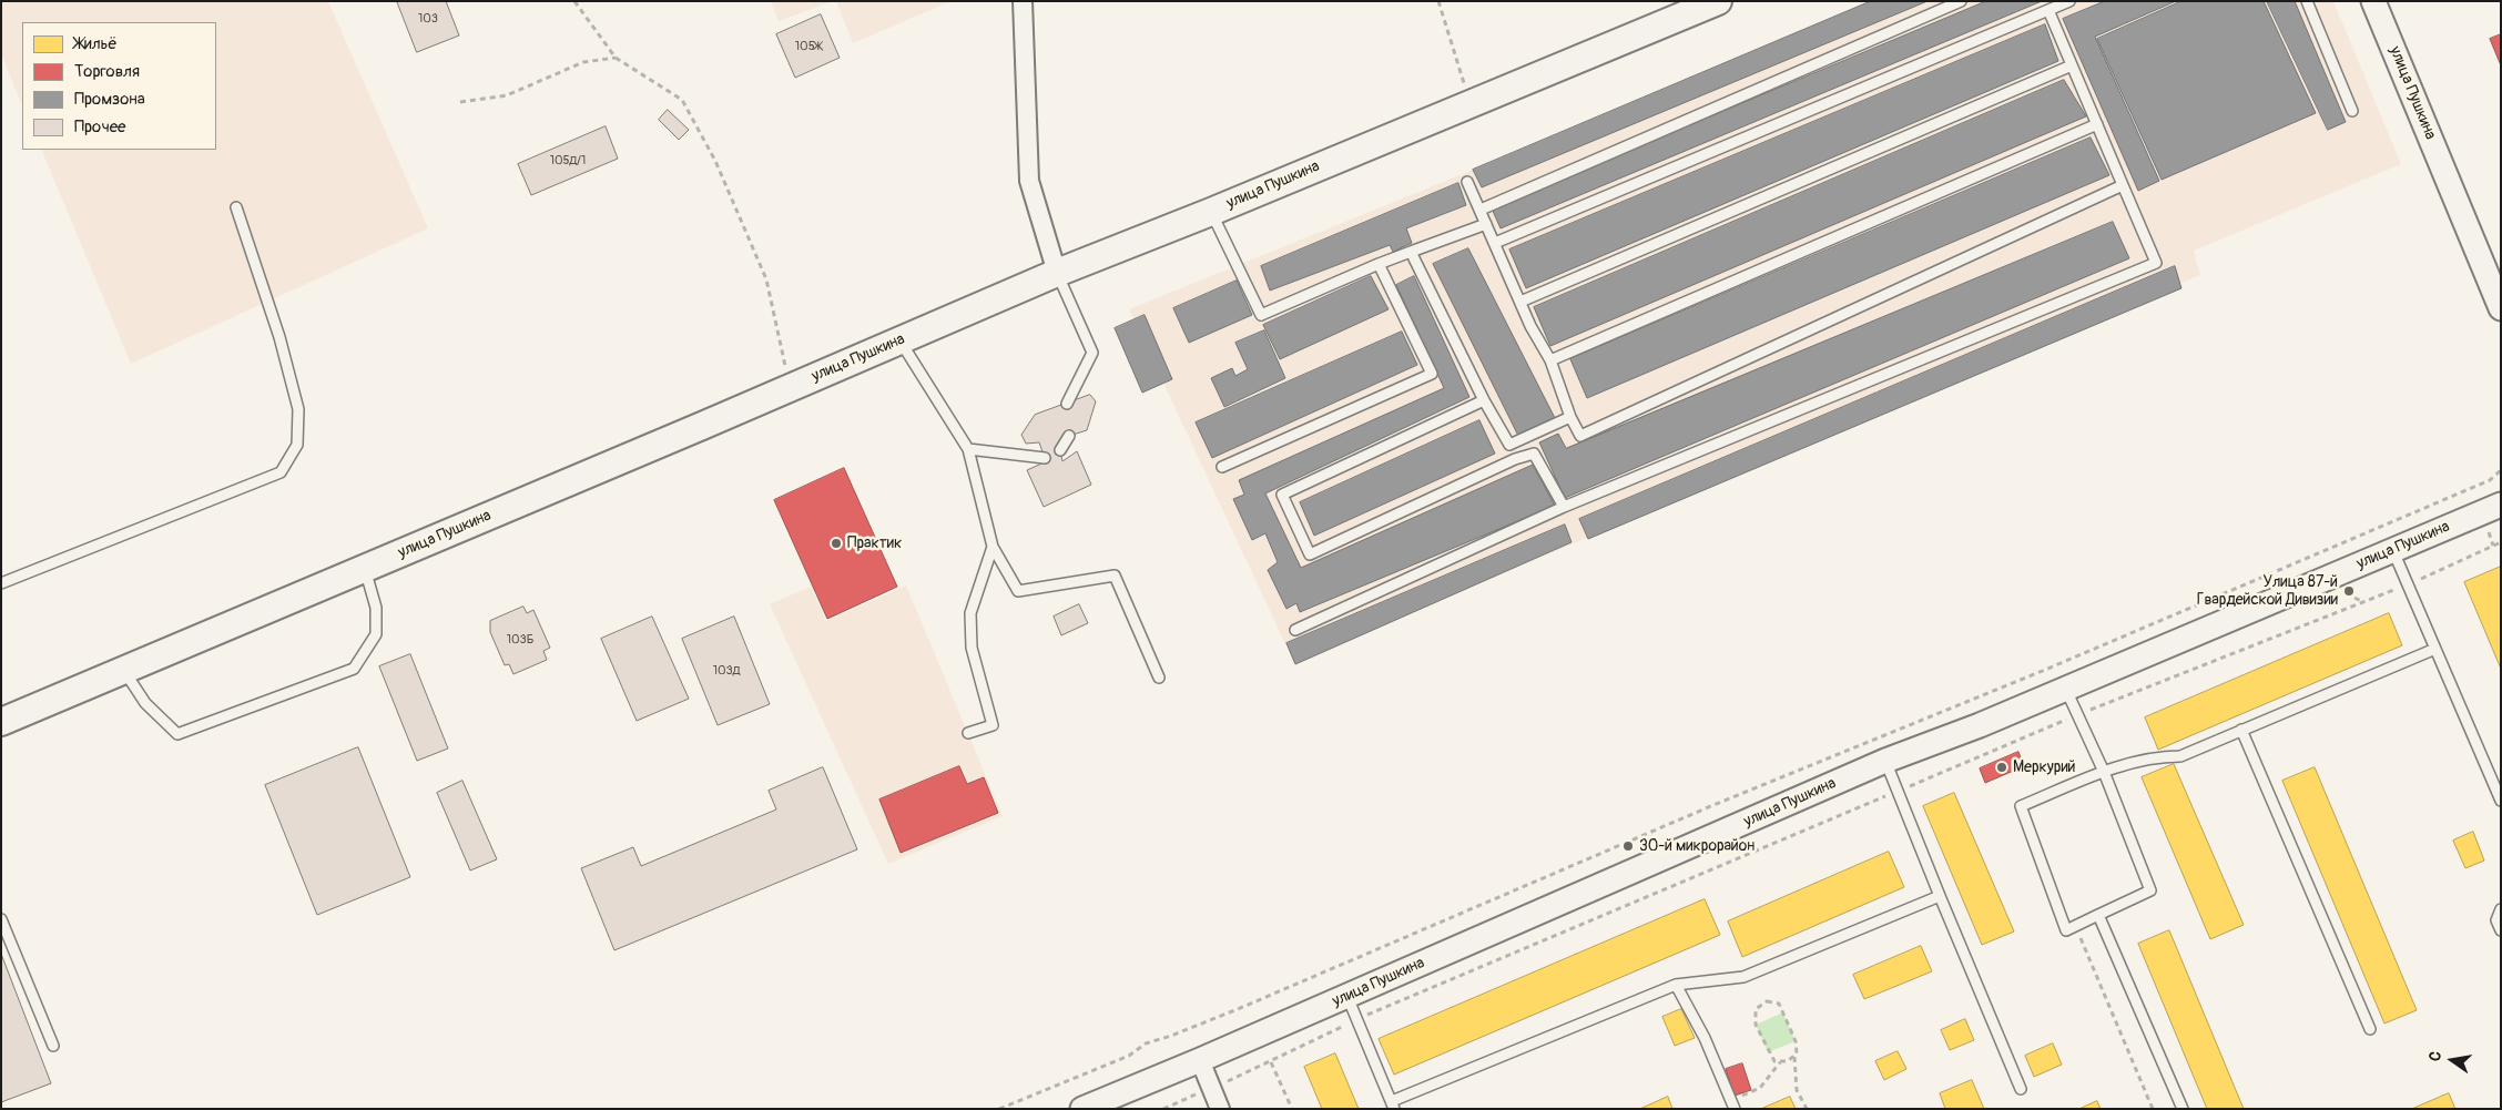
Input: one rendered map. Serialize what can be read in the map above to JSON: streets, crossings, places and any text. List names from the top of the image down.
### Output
{
  "streets": {
    "main road": ["улица Пушкина"]
  },
  "places": [
    "Практик",
    "Улица 87-й Гвардейской Дивизии",
    "Меркурий",
    "30-й микрорайон"
  ],
  "house_numbers": [
    "103",
    "105Ж",
    "105Д/1",
    "103Б",
    "103Д"
  ],
  "legend": [
    "Жильё",
    "Торговля",
    "Промзона",
    "Прочее"
  ],
  "north": "left"
}
